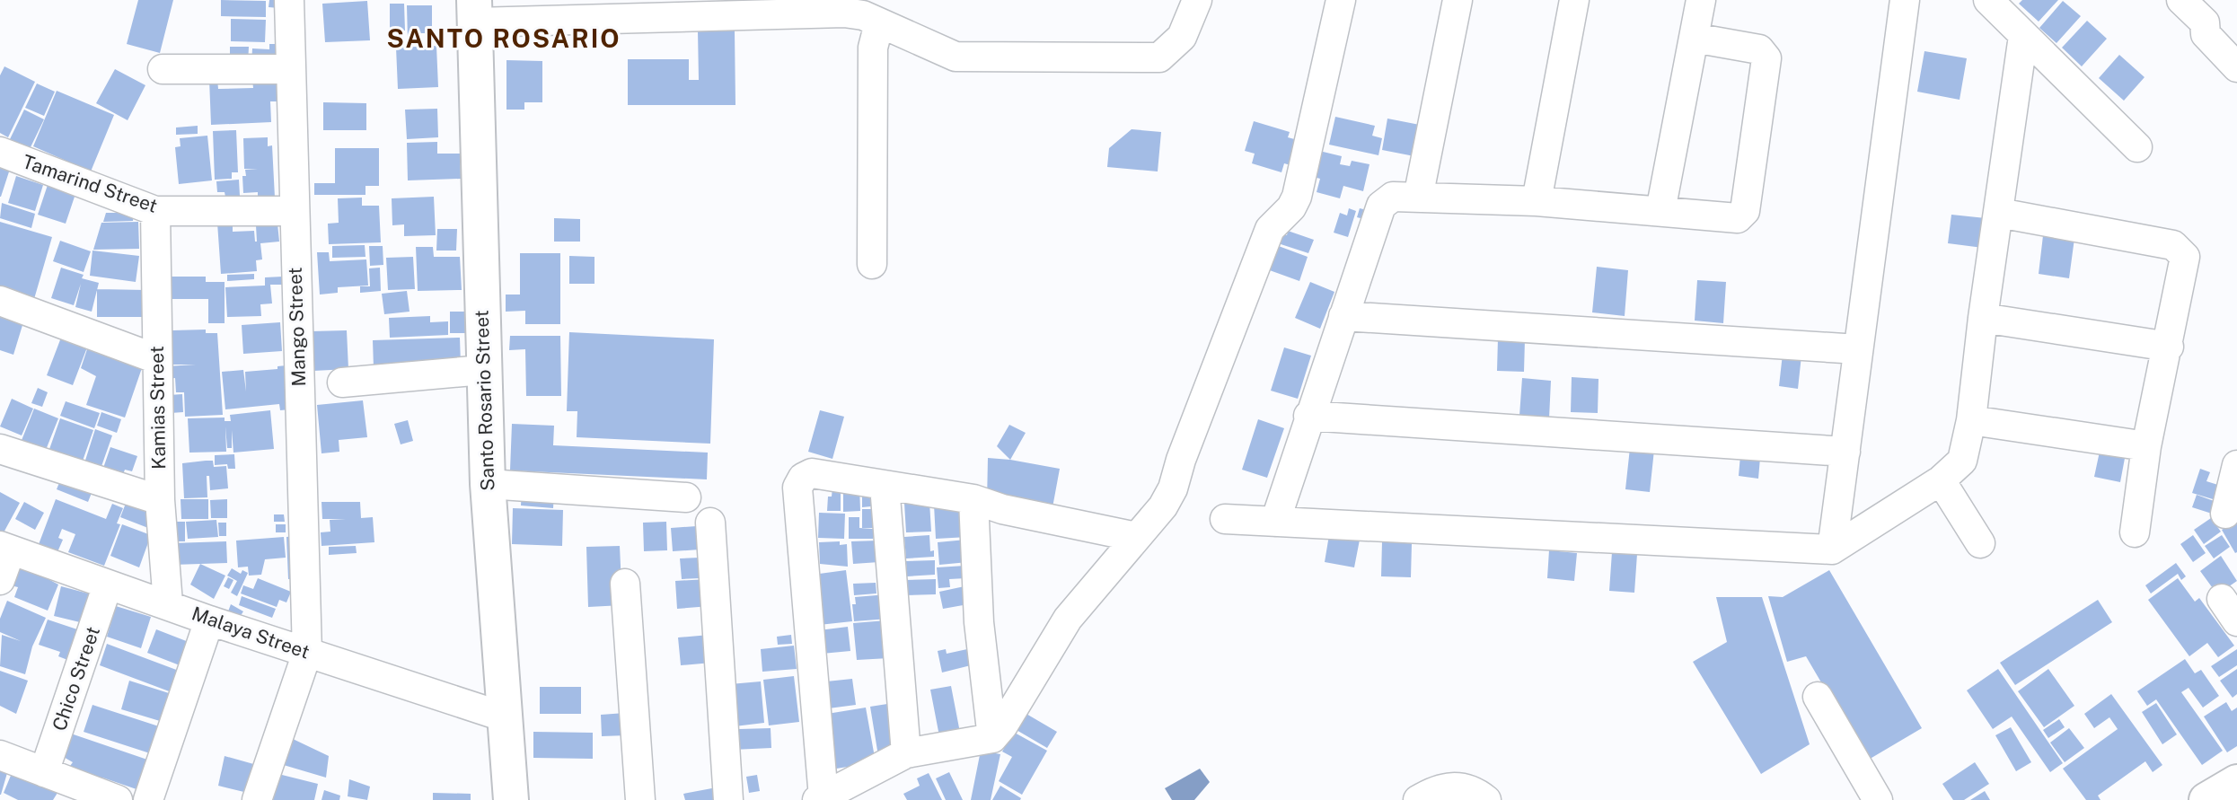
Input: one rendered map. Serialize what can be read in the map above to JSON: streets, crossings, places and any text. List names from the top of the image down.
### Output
{
  "streets": {
    "main road": ["Santo Rosario Street"],
    "street": [
      "Tamarind Street",
      "Mango Street",
      "Kamias Street",
      "Malaya Street",
      "Chico Street"
    ]
  },
  "crossings": [
    ["Tamarind Street", "Mango Street"],
    ["Tamarind Street", "Kamias Street"],
    ["Mango Street", "Malaya Street"],
    ["Santo Rosario Street", "Malaya Street"],
    ["Kamias Street", "Malaya Street"],
    ["Malaya Street", "Chico Street"]
  ],
  "districts": ["SANTO ROSARIO"]
}
